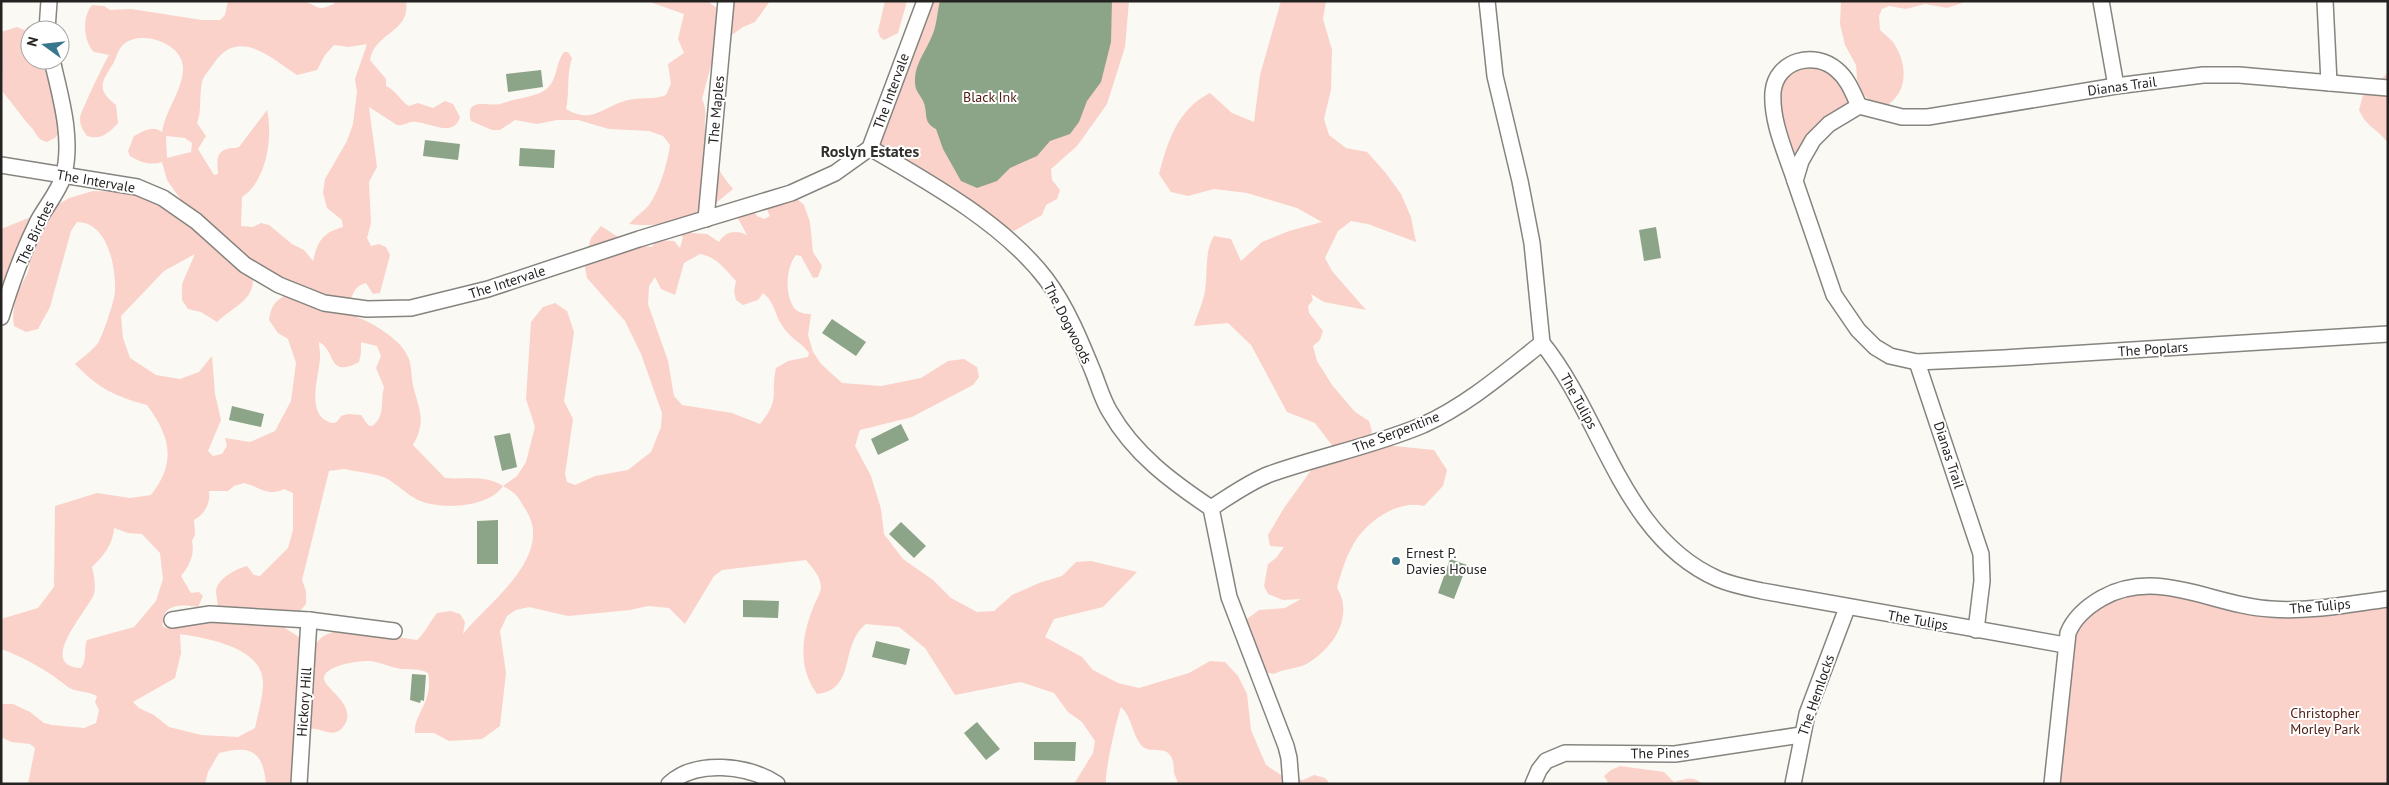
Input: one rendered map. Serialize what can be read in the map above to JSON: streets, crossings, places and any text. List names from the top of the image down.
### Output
{
  "streets": {
    "street": [
      "Dianas Trail",
      "The Intervale",
      "The Maples",
      "The Birches",
      "The Dogwoods",
      "The Poplars",
      "The Tulips",
      "The Serpentine",
      "The Hemlocks",
      "Hickory Hill",
      "The Pines"
    ]
  },
  "crossings": [
    ["Dianas Trail", "The Poplars"],
    ["Dianas Trail", "The Tulips"],
    ["The Intervale", "The Maples"],
    ["The Intervale", "The Birches"],
    ["The Intervale", "The Dogwoods"],
    ["The Dogwoods", "The Serpentine"],
    ["The Tulips", "The Serpentine"],
    ["The Tulips", "The Hemlocks"],
    ["The Hemlocks", "The Pines"]
  ],
  "districts": ["Roslyn Estates"],
  "parks": ["Black Ink", "Christopher Morley Park"],
  "places": ["Ernest P. Davies House"],
  "north": "left"
}
